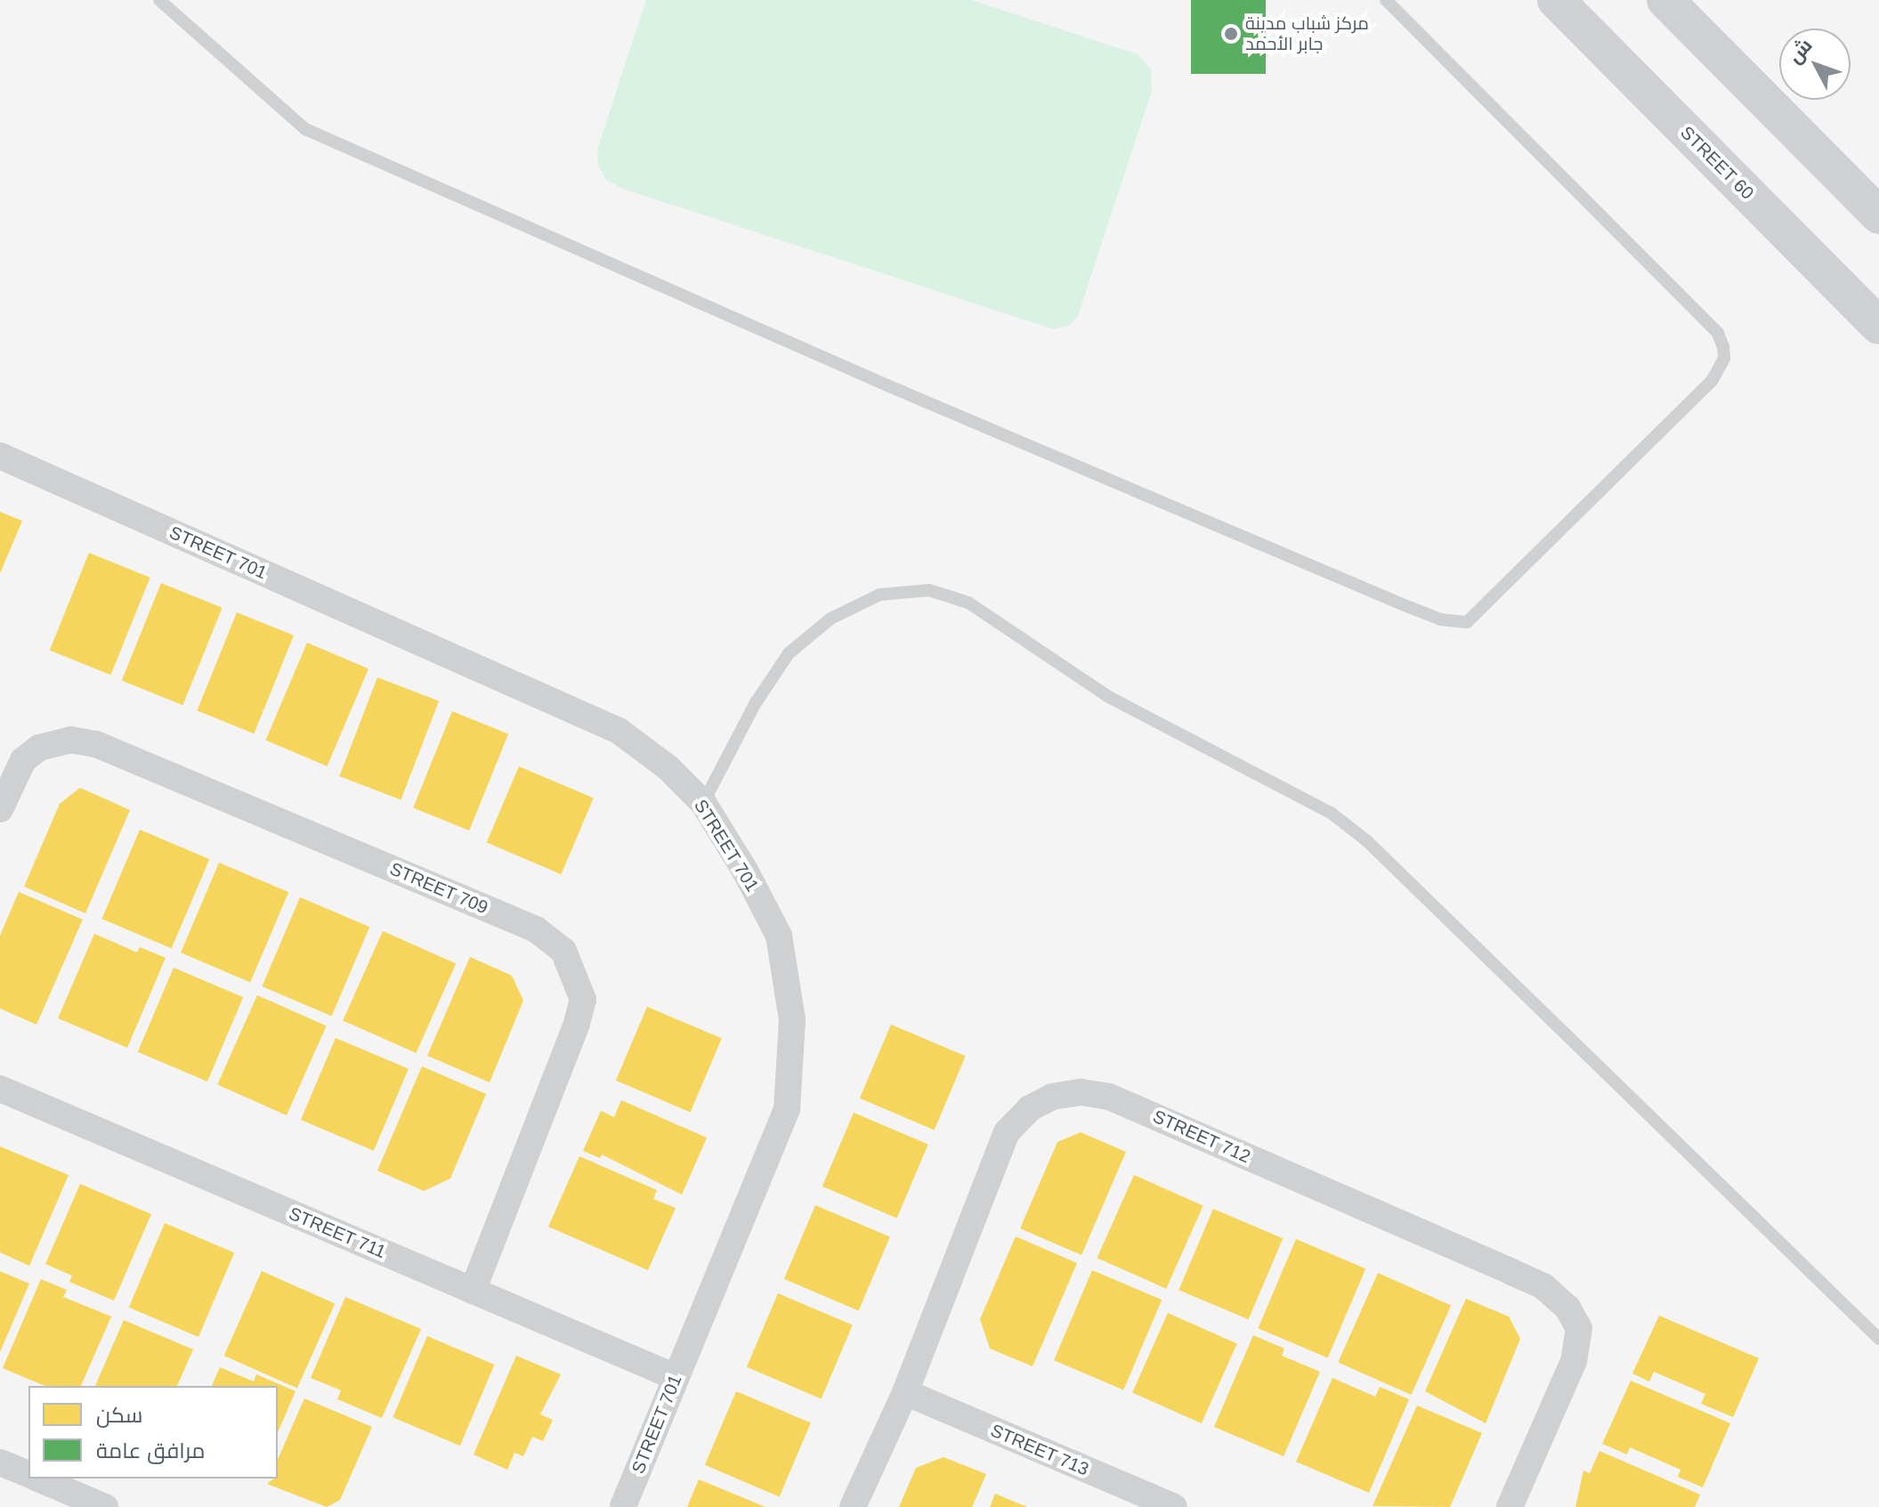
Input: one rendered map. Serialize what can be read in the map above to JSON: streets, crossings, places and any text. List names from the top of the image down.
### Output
{
  "streets": {
    "main road": ["STREET 60"],
    "street": [
      "STREET 701",
      "STREET 709",
      "STREET 712",
      "STREET 711",
      "STREET 713"
    ]
  },
  "crossings": [
    ["STREET 701", "STREET 711"],
    ["STREET 709", "STREET 711"],
    ["STREET 712", "STREET 713"]
  ],
  "places": ["مركز شباب مدينة جابر الأحمد"],
  "legend": ["سكن", "مرافق عامة"],
  "north": "top left"
}
